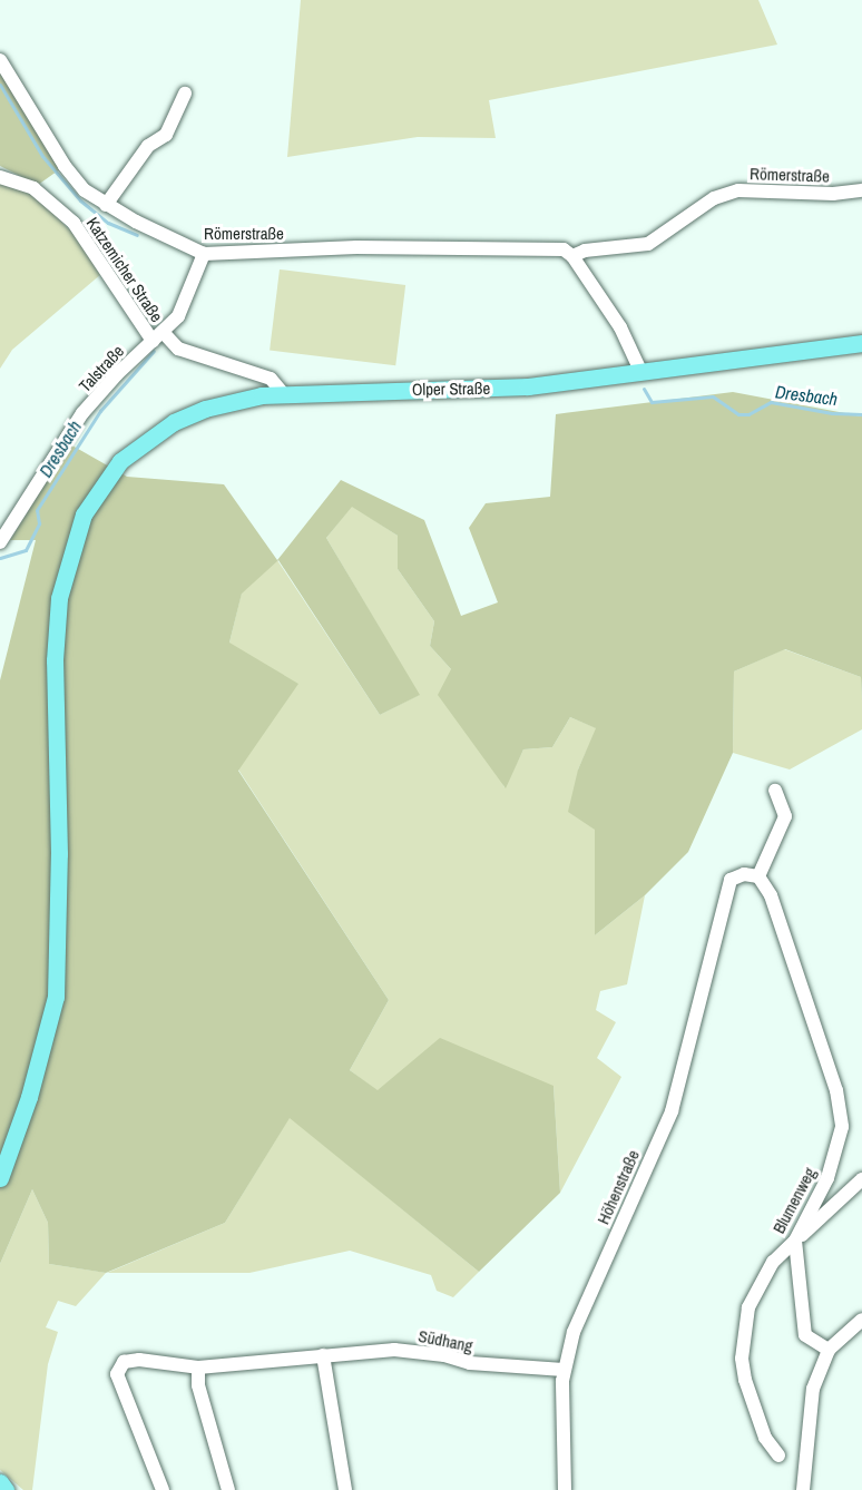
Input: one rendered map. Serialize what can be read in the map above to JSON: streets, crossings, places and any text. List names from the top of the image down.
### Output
{
  "streets": {
    "main road": ["Olper Straße"],
    "street": [
      "Römerstraße",
      "Katzemicher Straße",
      "Talstraße",
      "Höhenstraße",
      "Blumenweg",
      "Südhang"
    ]
  },
  "crossings": [
    ["Römerstraße", "Talstraße"],
    ["Katzemicher Straße", "Talstraße"],
    ["Katzemicher Straße", "Olper Straße"],
    ["Höhenstraße", "Blumenweg"],
    ["Höhenstraße", "Südhang"]
  ],
  "water": ["Dresbach"]
}
